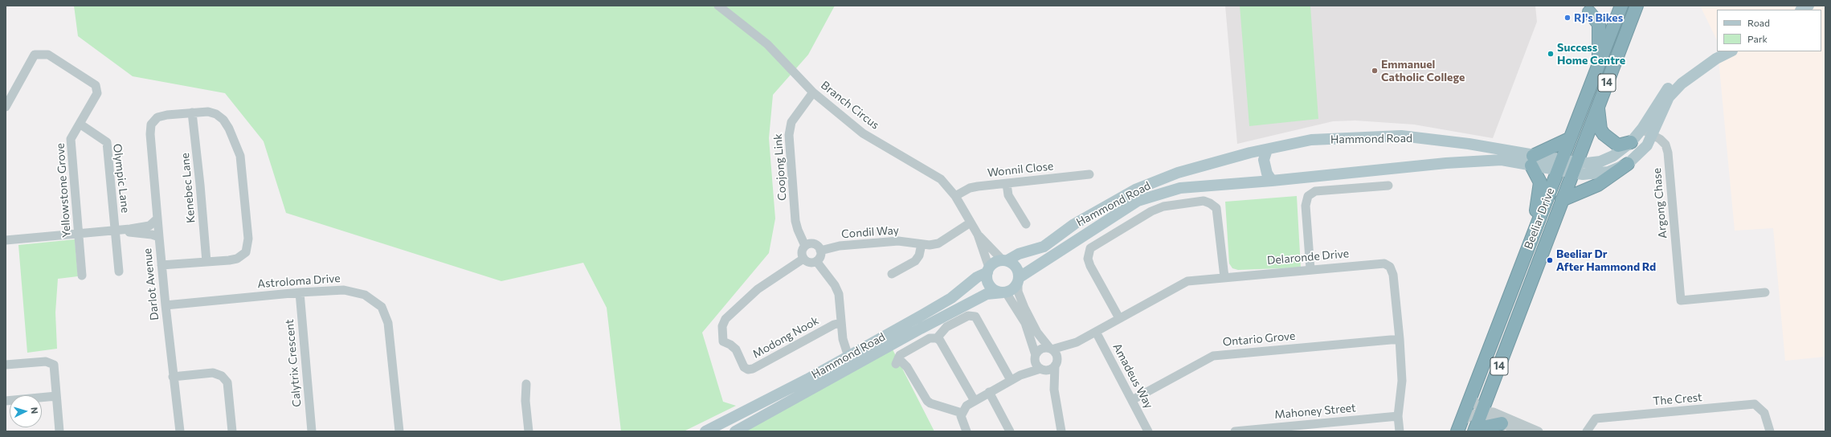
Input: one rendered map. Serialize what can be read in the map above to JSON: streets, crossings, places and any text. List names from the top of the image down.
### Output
{
  "streets": {
    "highway": ["14", "Beeliar Drive"],
    "main road": ["Hammond Road"],
    "street": [
      "Branch Circus",
      "Coojong Link",
      "Wonnil Close",
      "Olympic Lane",
      "Kenebec Lane",
      "Yellowstone Grove",
      "Argong Chase",
      "Condil Way",
      "Delaronde Drive",
      "Astroloma Drive",
      "Darlot Avenue",
      "Modong Nook",
      "Ontario Grove",
      "Calytrix Crescent",
      "Amadeus Way",
      "The Crest",
      "Mahoney Street"
    ]
  },
  "crossings": [
    ["Branch Circus", "Hammond Road"],
    ["Branch Circus", "Coojong Link"],
    ["Branch Circus", "Wonnil Close"],
    ["Branch Circus", "Condil Way"],
    ["Hammond Road", "Argong Chase"],
    ["Hammond Road", "Beeliar Drive"],
    ["Coojong Link", "Condil Way"],
    ["Coojong Link", "Modong Nook"],
    ["Olympic Lane", "Yellowstone Grove"],
    ["Kenebec Lane", "Darlot Avenue"],
    ["Condil Way", "Modong Nook"],
    ["Delaronde Drive", "Ontario Grove"],
    ["Delaronde Drive", "Amadeus Way"],
    ["Delaronde Drive", "Mahoney Street"],
    ["Astroloma Drive", "Darlot Avenue"],
    ["Astroloma Drive", "Calytrix Crescent"],
    ["Ontario Grove", "Amadeus Way"]
  ],
  "places": [
    "RJ's Bikes",
    "Success Home Centre",
    "Emmanuel Catholic College",
    "Beeliar Dr After Hammond Rd"
  ],
  "legend": ["Road", "Park"],
  "north": "right"
}
